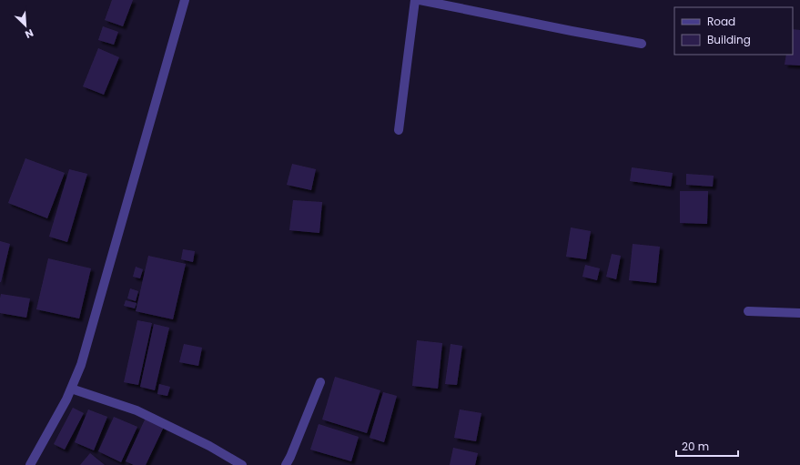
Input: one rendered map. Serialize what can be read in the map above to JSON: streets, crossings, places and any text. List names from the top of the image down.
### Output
{
  "legend": ["Road", "Building"],
  "scale_bar": "20 m",
  "north": "bottom right"
}
